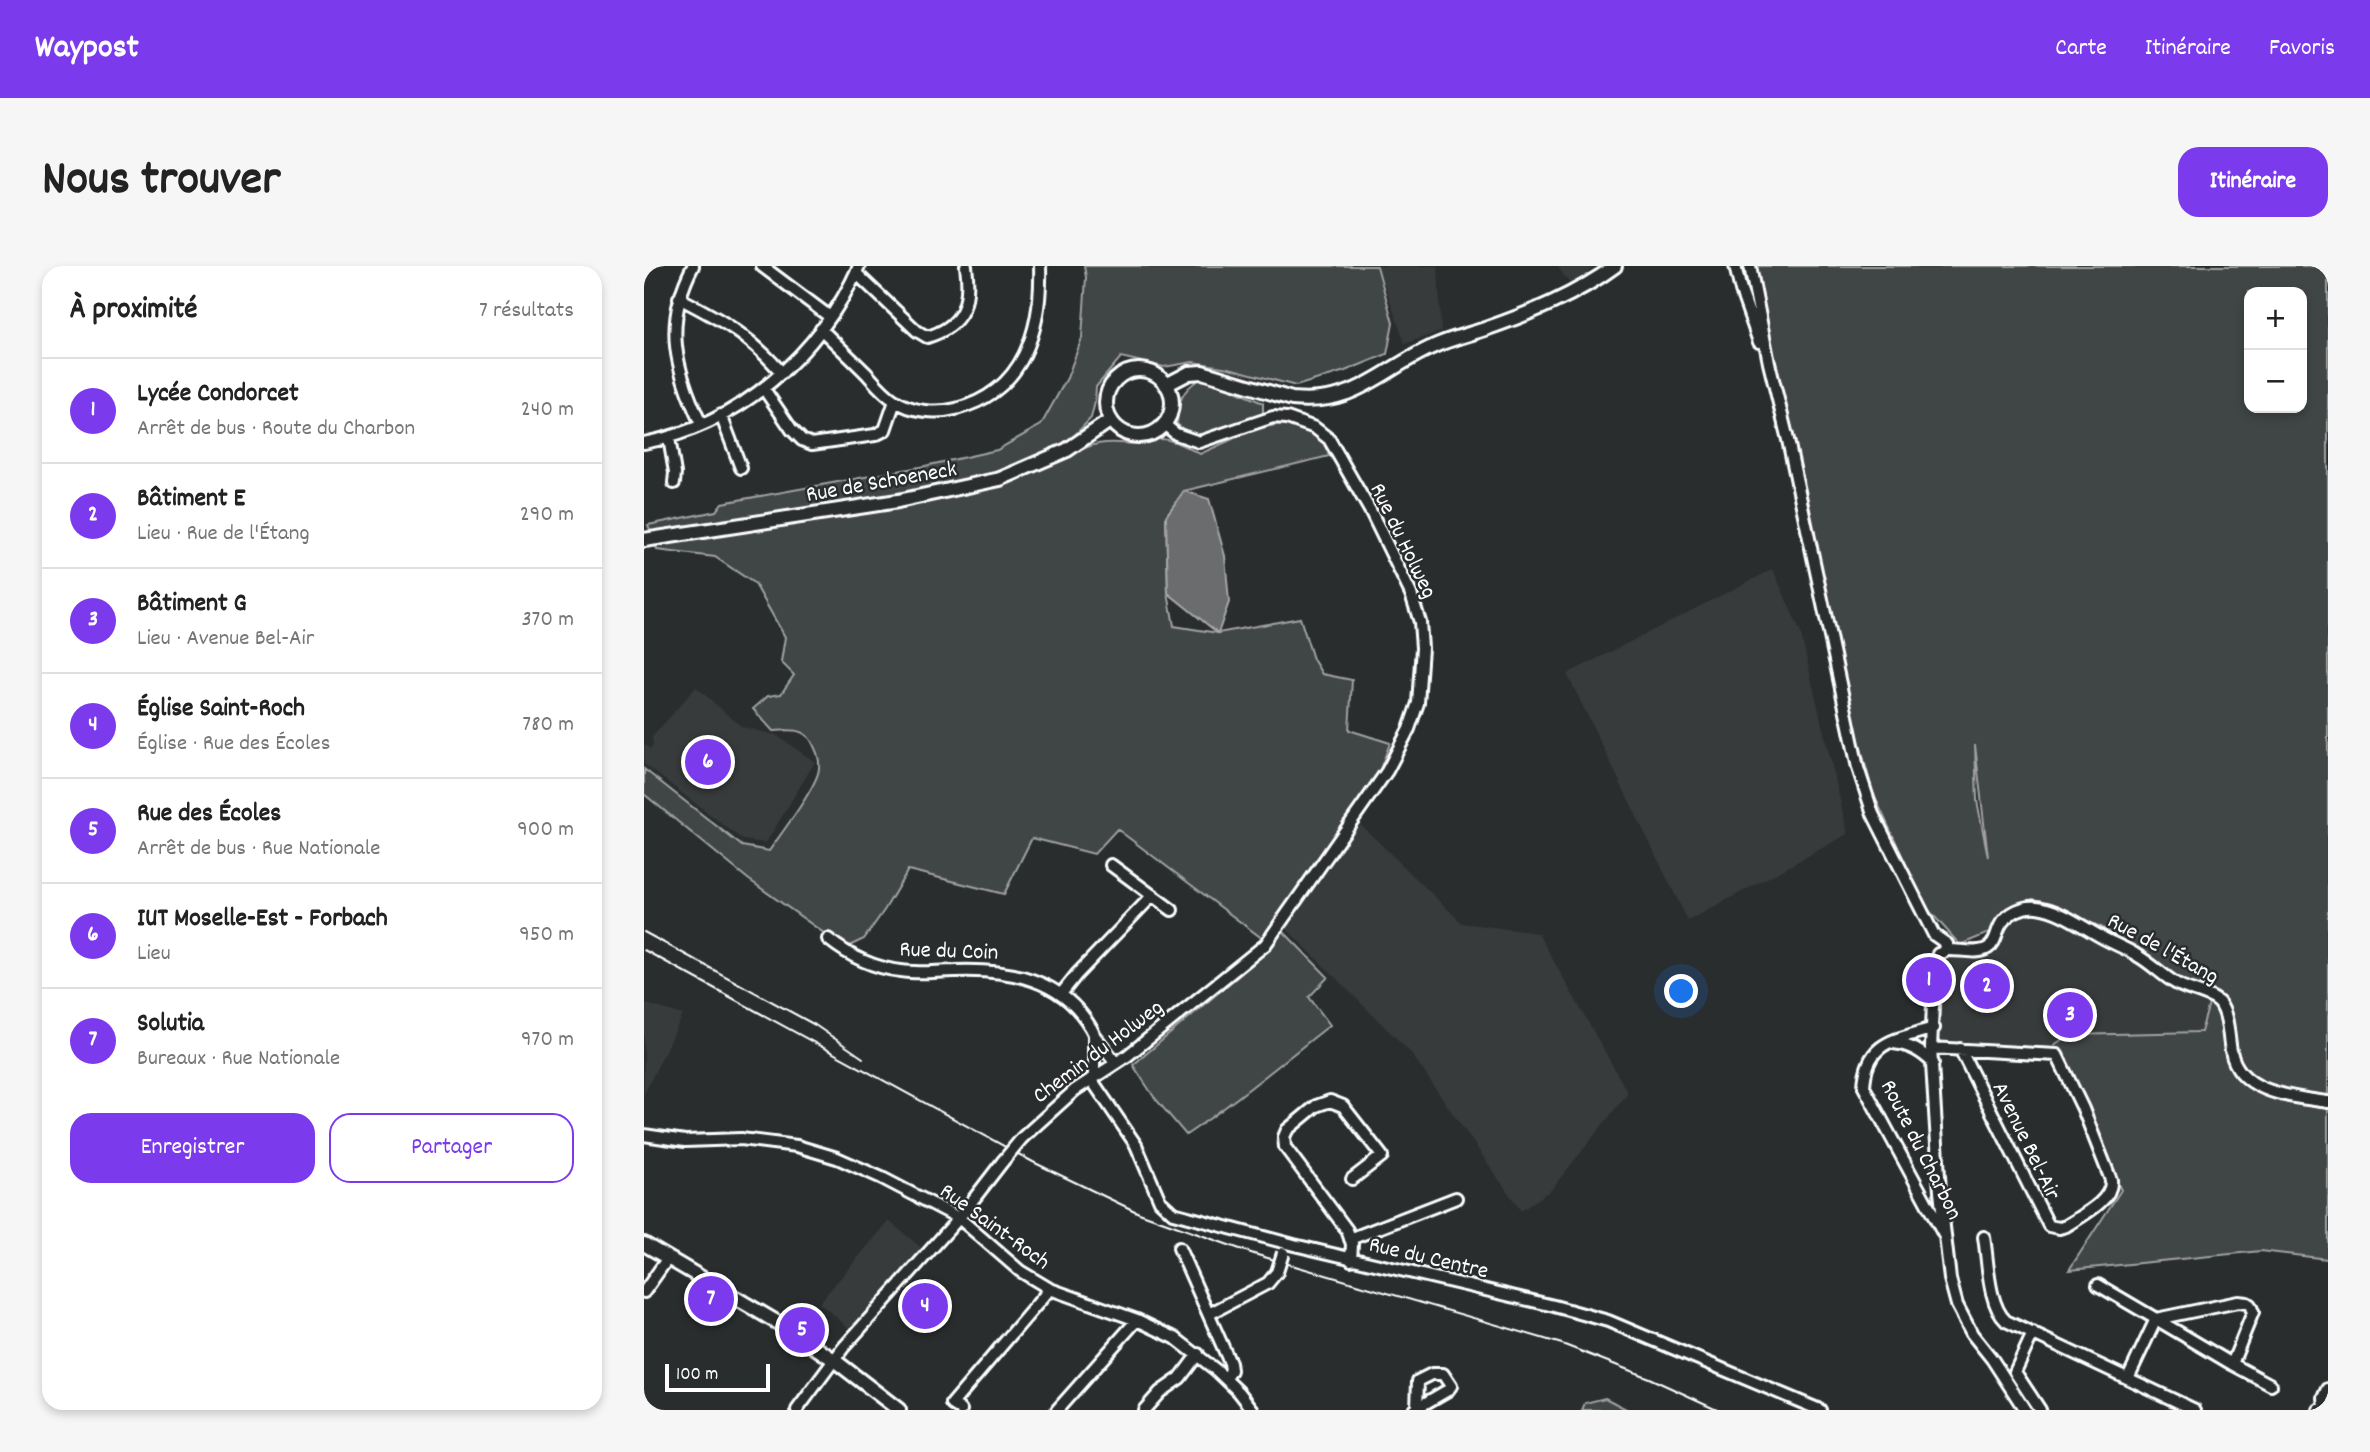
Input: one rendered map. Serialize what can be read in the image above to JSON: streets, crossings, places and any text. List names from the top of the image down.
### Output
{
  "streets": {
    "main road": ["Rue de Schoeneck"],
    "street": [
      "Rue du Holweg",
      "Rue de l'Étang",
      "Rue du Coin",
      "Chemin du Holweg",
      "Avenue Bel-Air",
      "Route du Charbon",
      "Rue Saint-Roch",
      "Rue du Centre"
    ]
  },
  "crossings": [
    ["Rue de Schoeneck", "Rue du Holweg"],
    ["Rue du Holweg", "Chemin du Holweg"],
    ["Rue de l'Étang", "Route du Charbon"],
    ["Rue du Coin", "Chemin du Holweg"],
    ["Chemin du Holweg", "Rue Saint-Roch"],
    ["Chemin du Holweg", "Rue du Centre"],
    ["Avenue Bel-Air", "Route du Charbon"]
  ],
  "scale_bar": "100 m",
  "page": {
    "header": "Waypost",
    "nav": ["Carte", "Itinéraire", "Favoris"],
    "title": "Nous trouver",
    "buttons": [
      "Itinéraire",
      ["Enregistrer", "Partager"]
    ],
    "heading": ["À proximité", "7 résultats"],
    "map_buttons": ["+", "−"],
    "list": [
      {
        "mark": "1",
        "name": "Lycée Condorcet",
        "note": "Arrêt de bus · Route du Charbon",
        "value": "240 m"
      },
      {
        "mark": "2",
        "name": "Bâtiment E",
        "note": "Lieu · Rue de l'Étang",
        "value": "290 m"
      },
      {
        "mark": "3",
        "name": "Bâtiment G",
        "note": "Lieu · Avenue Bel-Air",
        "value": "370 m"
      },
      {
        "mark": "4",
        "name": "Église Saint-Roch",
        "note": "Église · Rue des Écoles",
        "value": "780 m"
      },
      {
        "mark": "5",
        "name": "Rue des Écoles",
        "note": "Arrêt de bus · Rue Nationale",
        "value": "900 m"
      },
      {
        "mark": "6",
        "name": "IUT Moselle-Est - Forbach",
        "note": "Lieu",
        "value": "950 m"
      },
      {
        "mark": "7",
        "name": "Solutia",
        "note": "Bureaux · Rue Nationale",
        "value": "970 m"
      }
    ],
    "pins": [
      "6",
      "1",
      "2",
      "3",
      "7",
      "4",
      "5"
    ],
    "scale": "100 m"
  }
}
